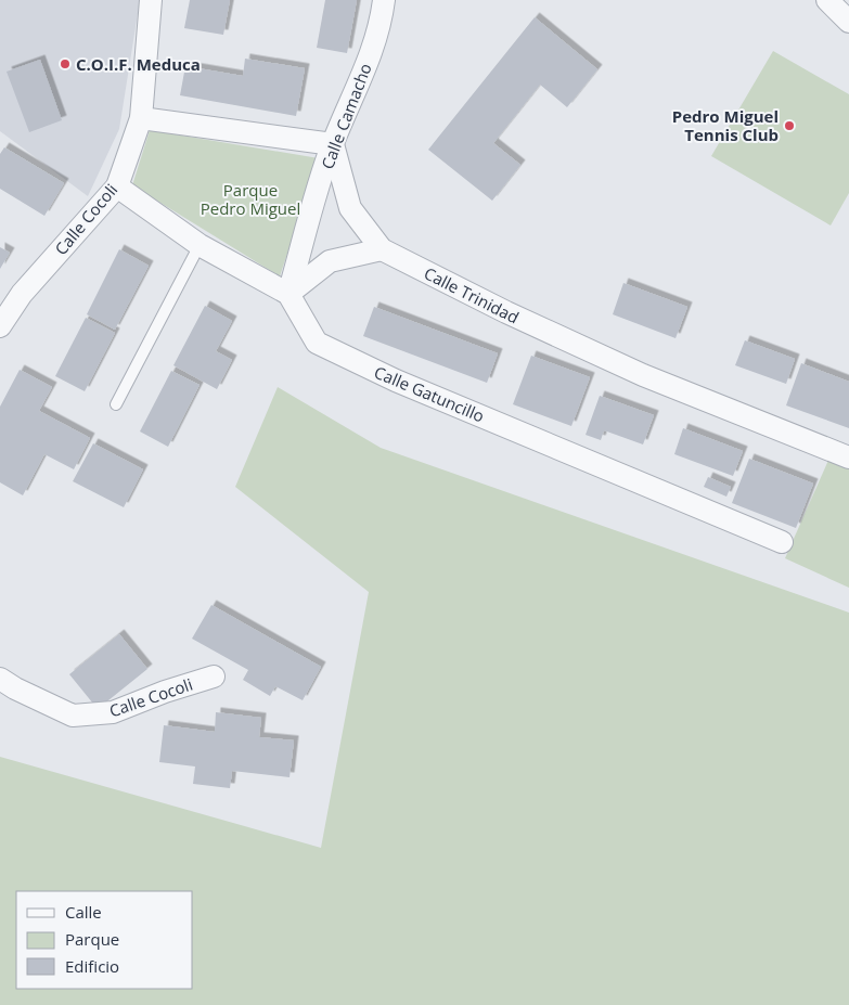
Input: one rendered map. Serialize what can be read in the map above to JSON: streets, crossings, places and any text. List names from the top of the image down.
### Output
{
  "streets": {
    "street": [
      "Calle Camacho",
      "Calle Cocoli",
      "Calle Trinidad",
      "Calle Gatuncillo"
    ]
  },
  "crossings": [
    ["Calle Camacho", "Calle Trinidad"],
    ["Calle Camacho", "Calle Gatuncillo"]
  ],
  "parks": ["Parque Pedro Miguel"],
  "places": ["C.O.I.F. Meduca", "Pedro Miguel Tennis Club"],
  "legend": ["Calle", "Parque", "Edificio"]
}
